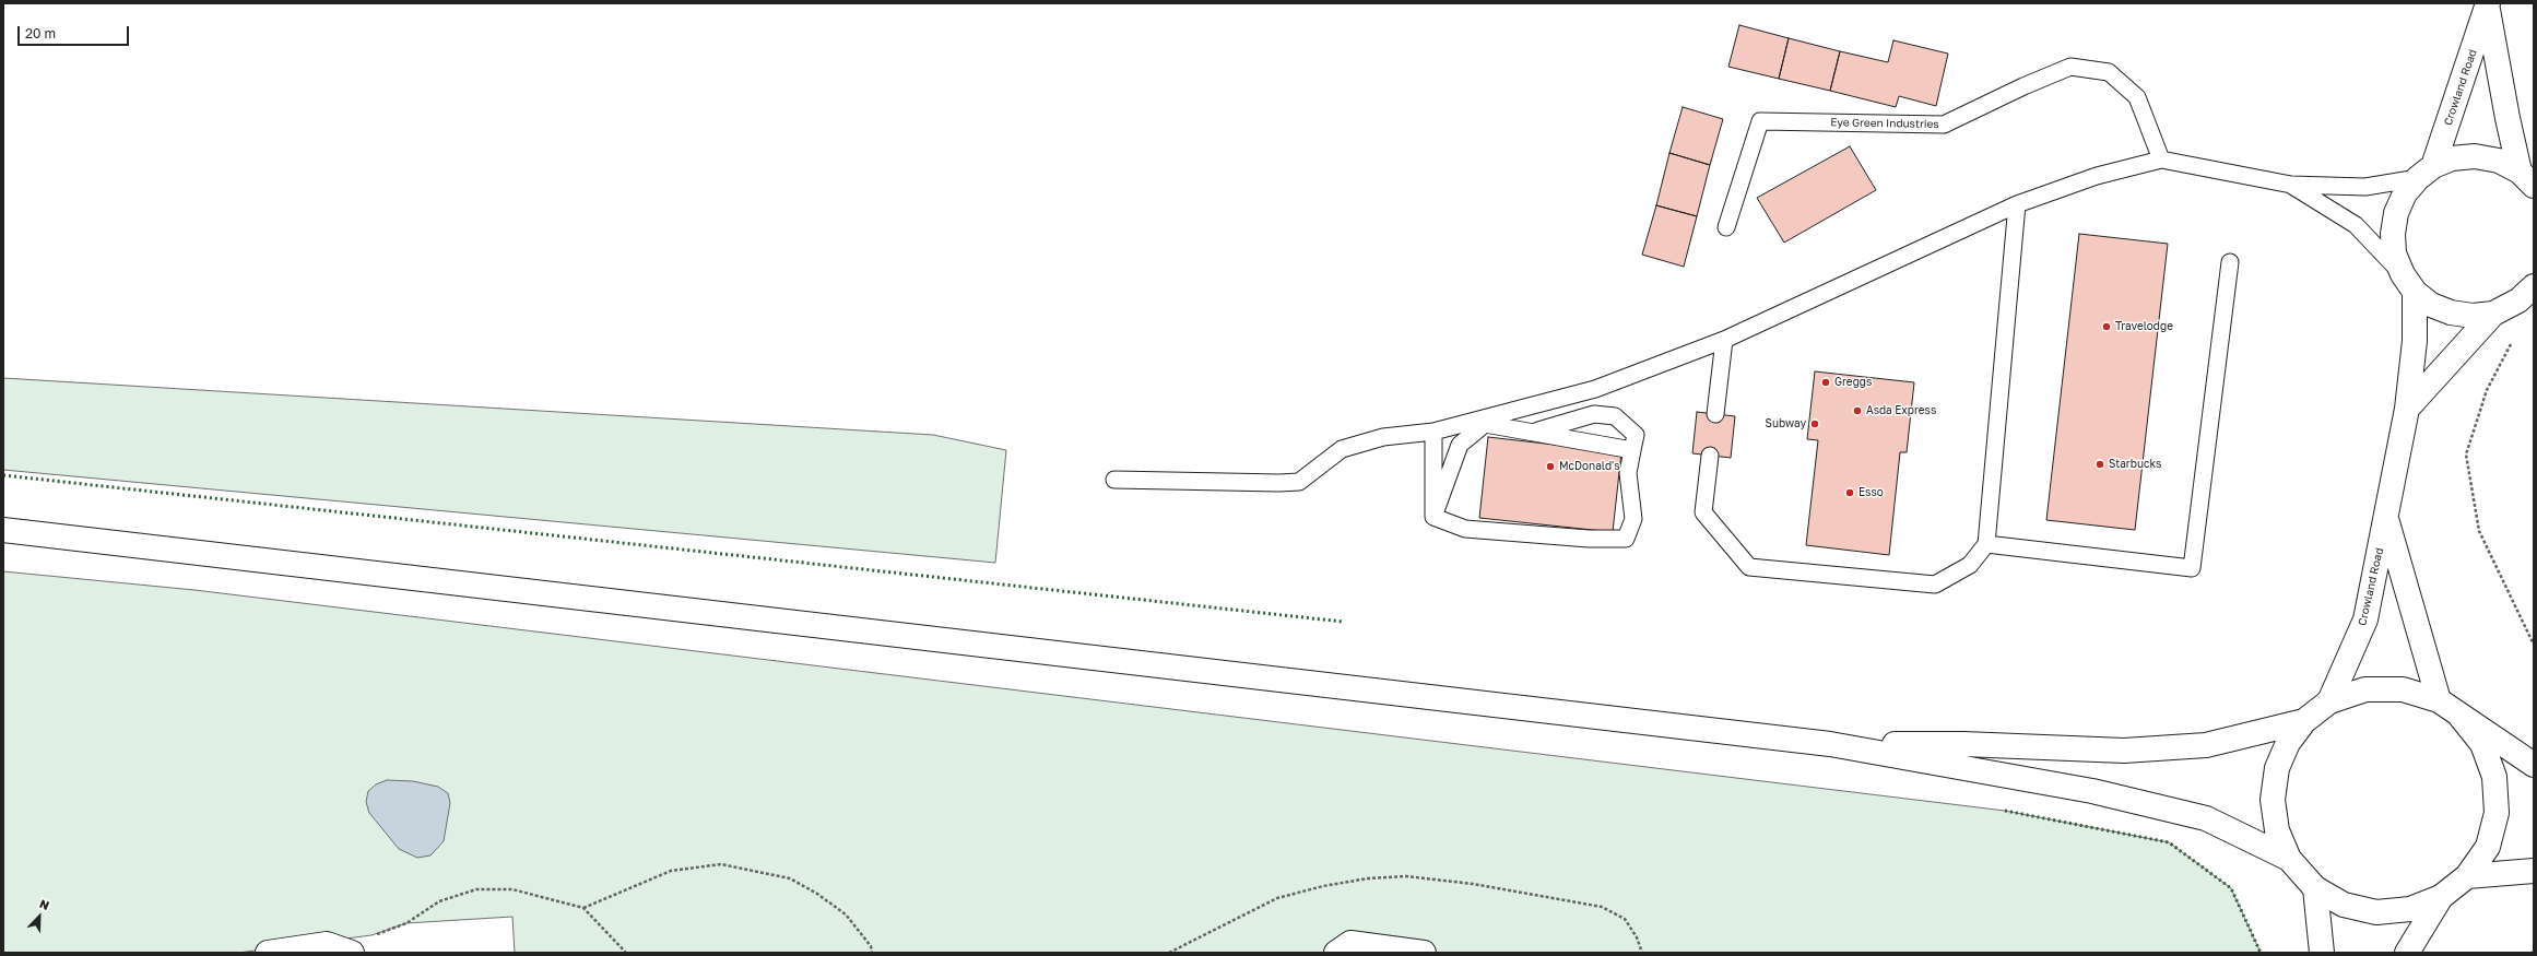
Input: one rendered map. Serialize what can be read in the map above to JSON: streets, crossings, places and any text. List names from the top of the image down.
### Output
{
  "streets": {
    "main road": ["Crowland Road"],
    "lane": ["Eye Green Industries"]
  },
  "places": [
    "Travelodge",
    "Greggs",
    "Asda Express",
    "Subway",
    "Starbucks",
    "McDonald's",
    "Esso"
  ],
  "scale_bar": "20 m",
  "north": "top right"
}
